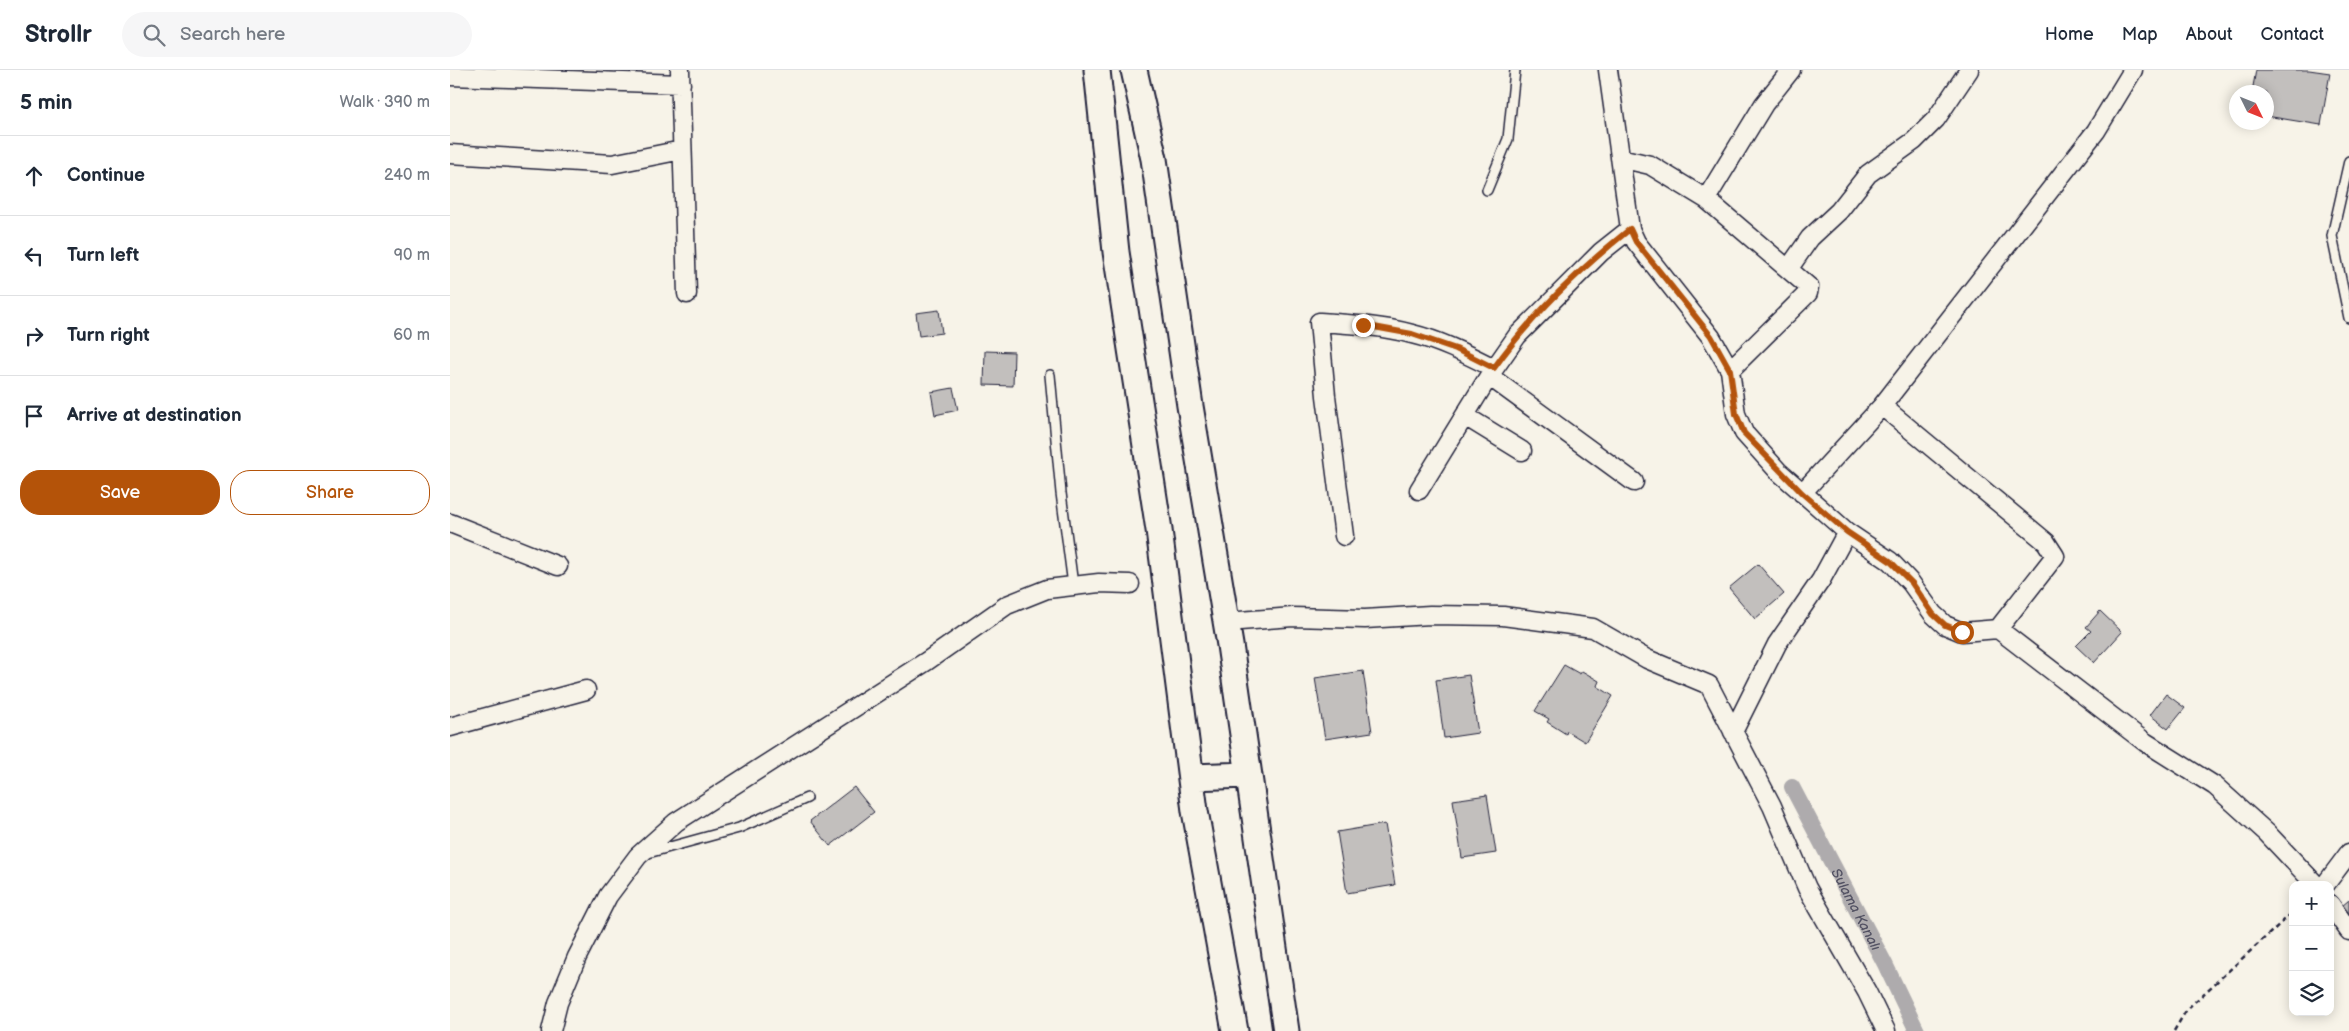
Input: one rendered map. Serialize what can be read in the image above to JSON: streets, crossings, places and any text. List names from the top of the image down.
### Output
{
  "water": ["Sulama Kanalı"],
  "north": "bottom right",
  "page": {
    "header": "Strollr",
    "search": "Search here",
    "nav": [
      "Home",
      "Map",
      "About",
      "Contact"
    ],
    "heading": ["5 min", "Walk · 390 m"],
    "list": [
      ["Continue", "240 m"],
      ["Turn left", "90 m"],
      ["Turn right", "60 m"],
      "Arrive at destination"
    ],
    "buttons": ["Save", "Share"],
    "map_buttons": ["+", "−"]
  }
}
